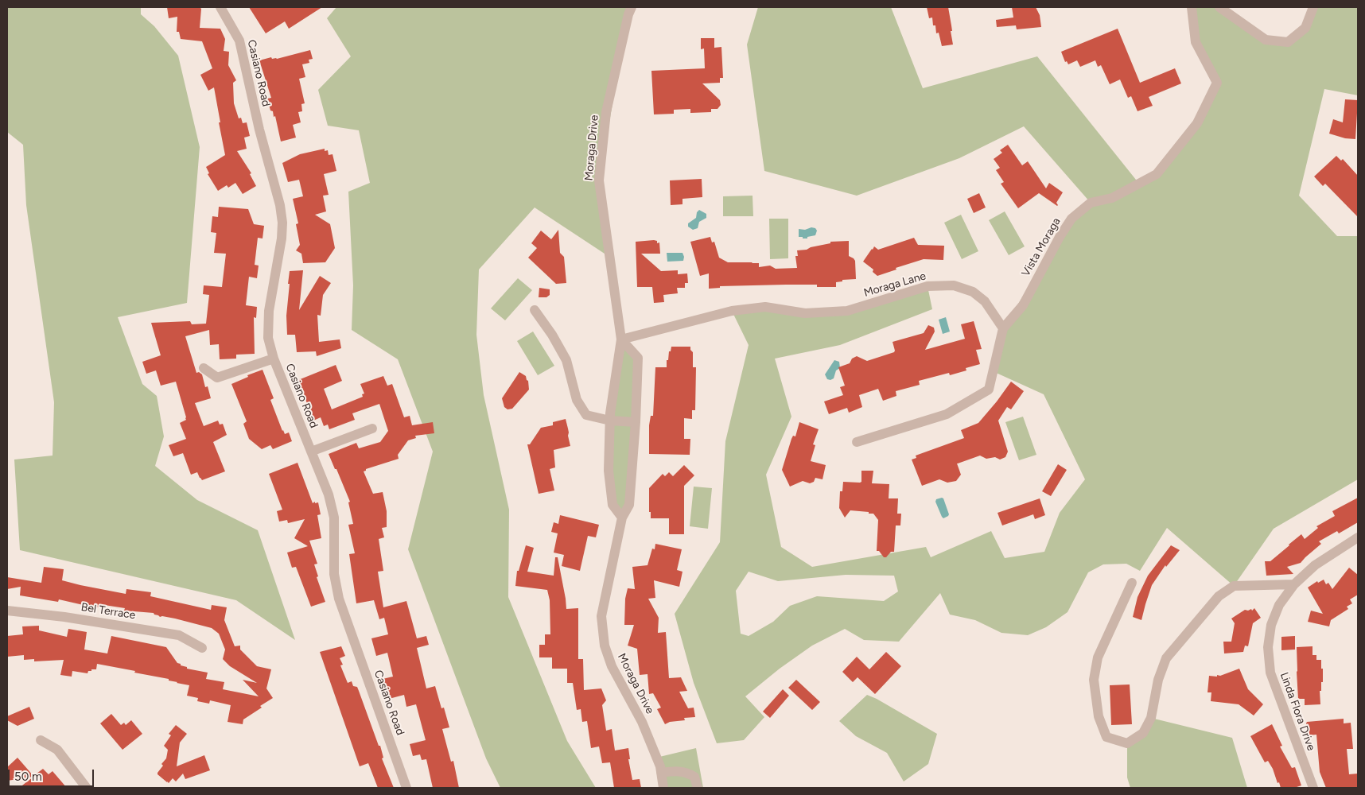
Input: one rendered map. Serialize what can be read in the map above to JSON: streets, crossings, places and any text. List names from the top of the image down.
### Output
{
  "streets": {
    "street": [
      "Casiano Road",
      "Moraga Drive",
      "Vista Moraga",
      "Moraga Lane",
      "Bel Terrace",
      "Linda Flora Drive"
    ]
  },
  "crossings": [
    ["Moraga Drive", "Moraga Lane"],
    ["Vista Moraga", "Moraga Lane"]
  ],
  "scale_bar": "50 m"
}
